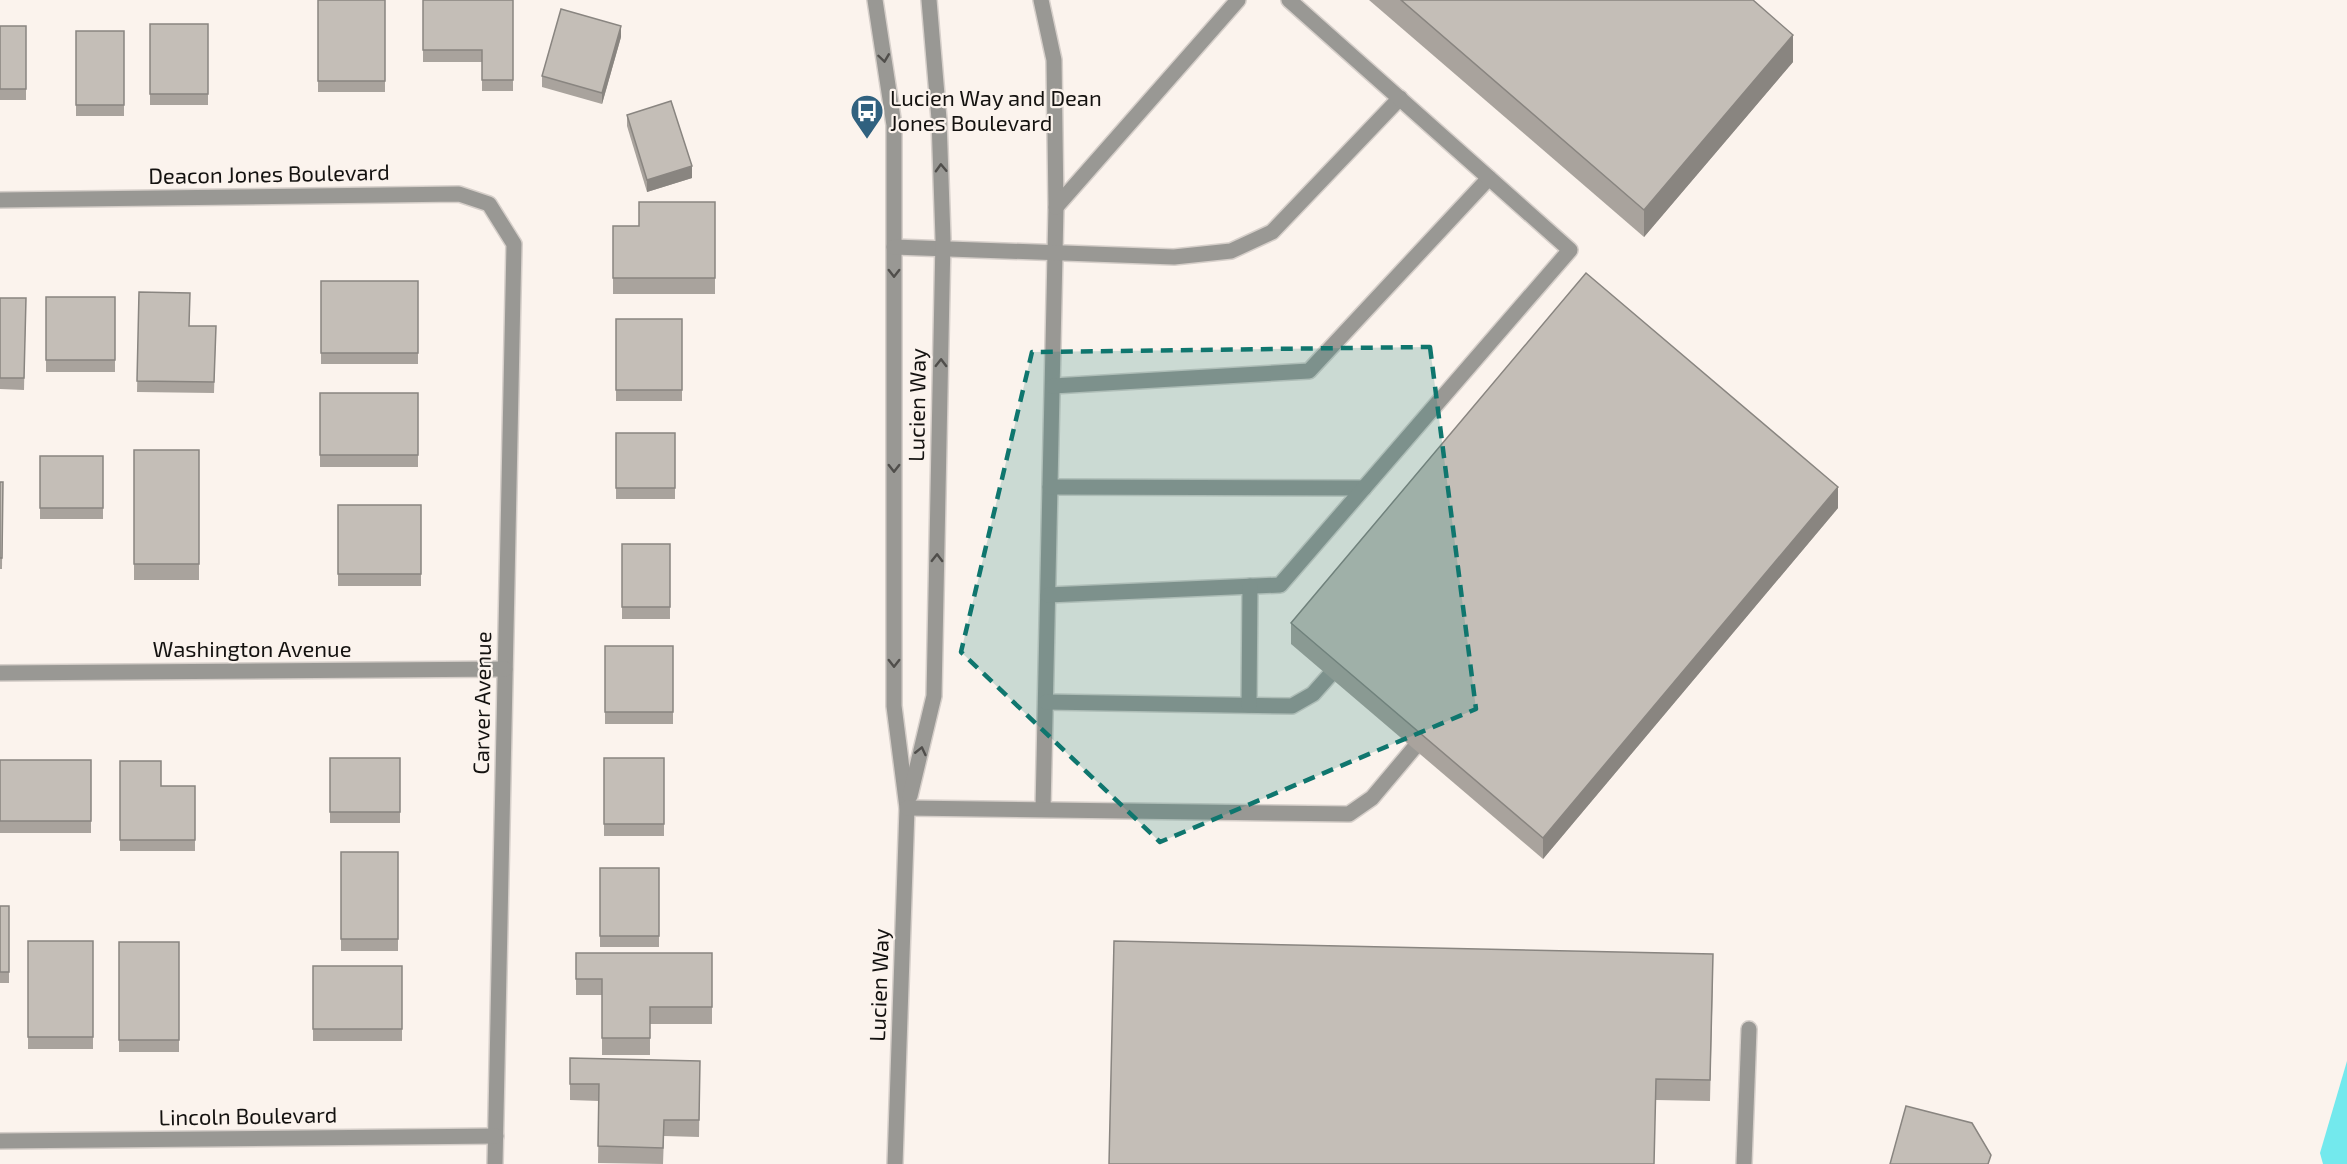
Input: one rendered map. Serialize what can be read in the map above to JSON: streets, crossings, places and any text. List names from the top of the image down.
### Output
{
  "streets": {
    "street": [
      "Deacon Jones Boulevard",
      "Lucien Way",
      "Washington Avenue",
      "Carver Avenue",
      "Lincoln Boulevard"
    ]
  },
  "crossings": [
    ["Deacon Jones Boulevard", "Carver Avenue"],
    ["Washington Avenue", "Carver Avenue"],
    ["Carver Avenue", "Lincoln Boulevard"]
  ],
  "places": {
    "bus stop": ["Lucien Way and Dean Jones Boulevard"]
  }
}
